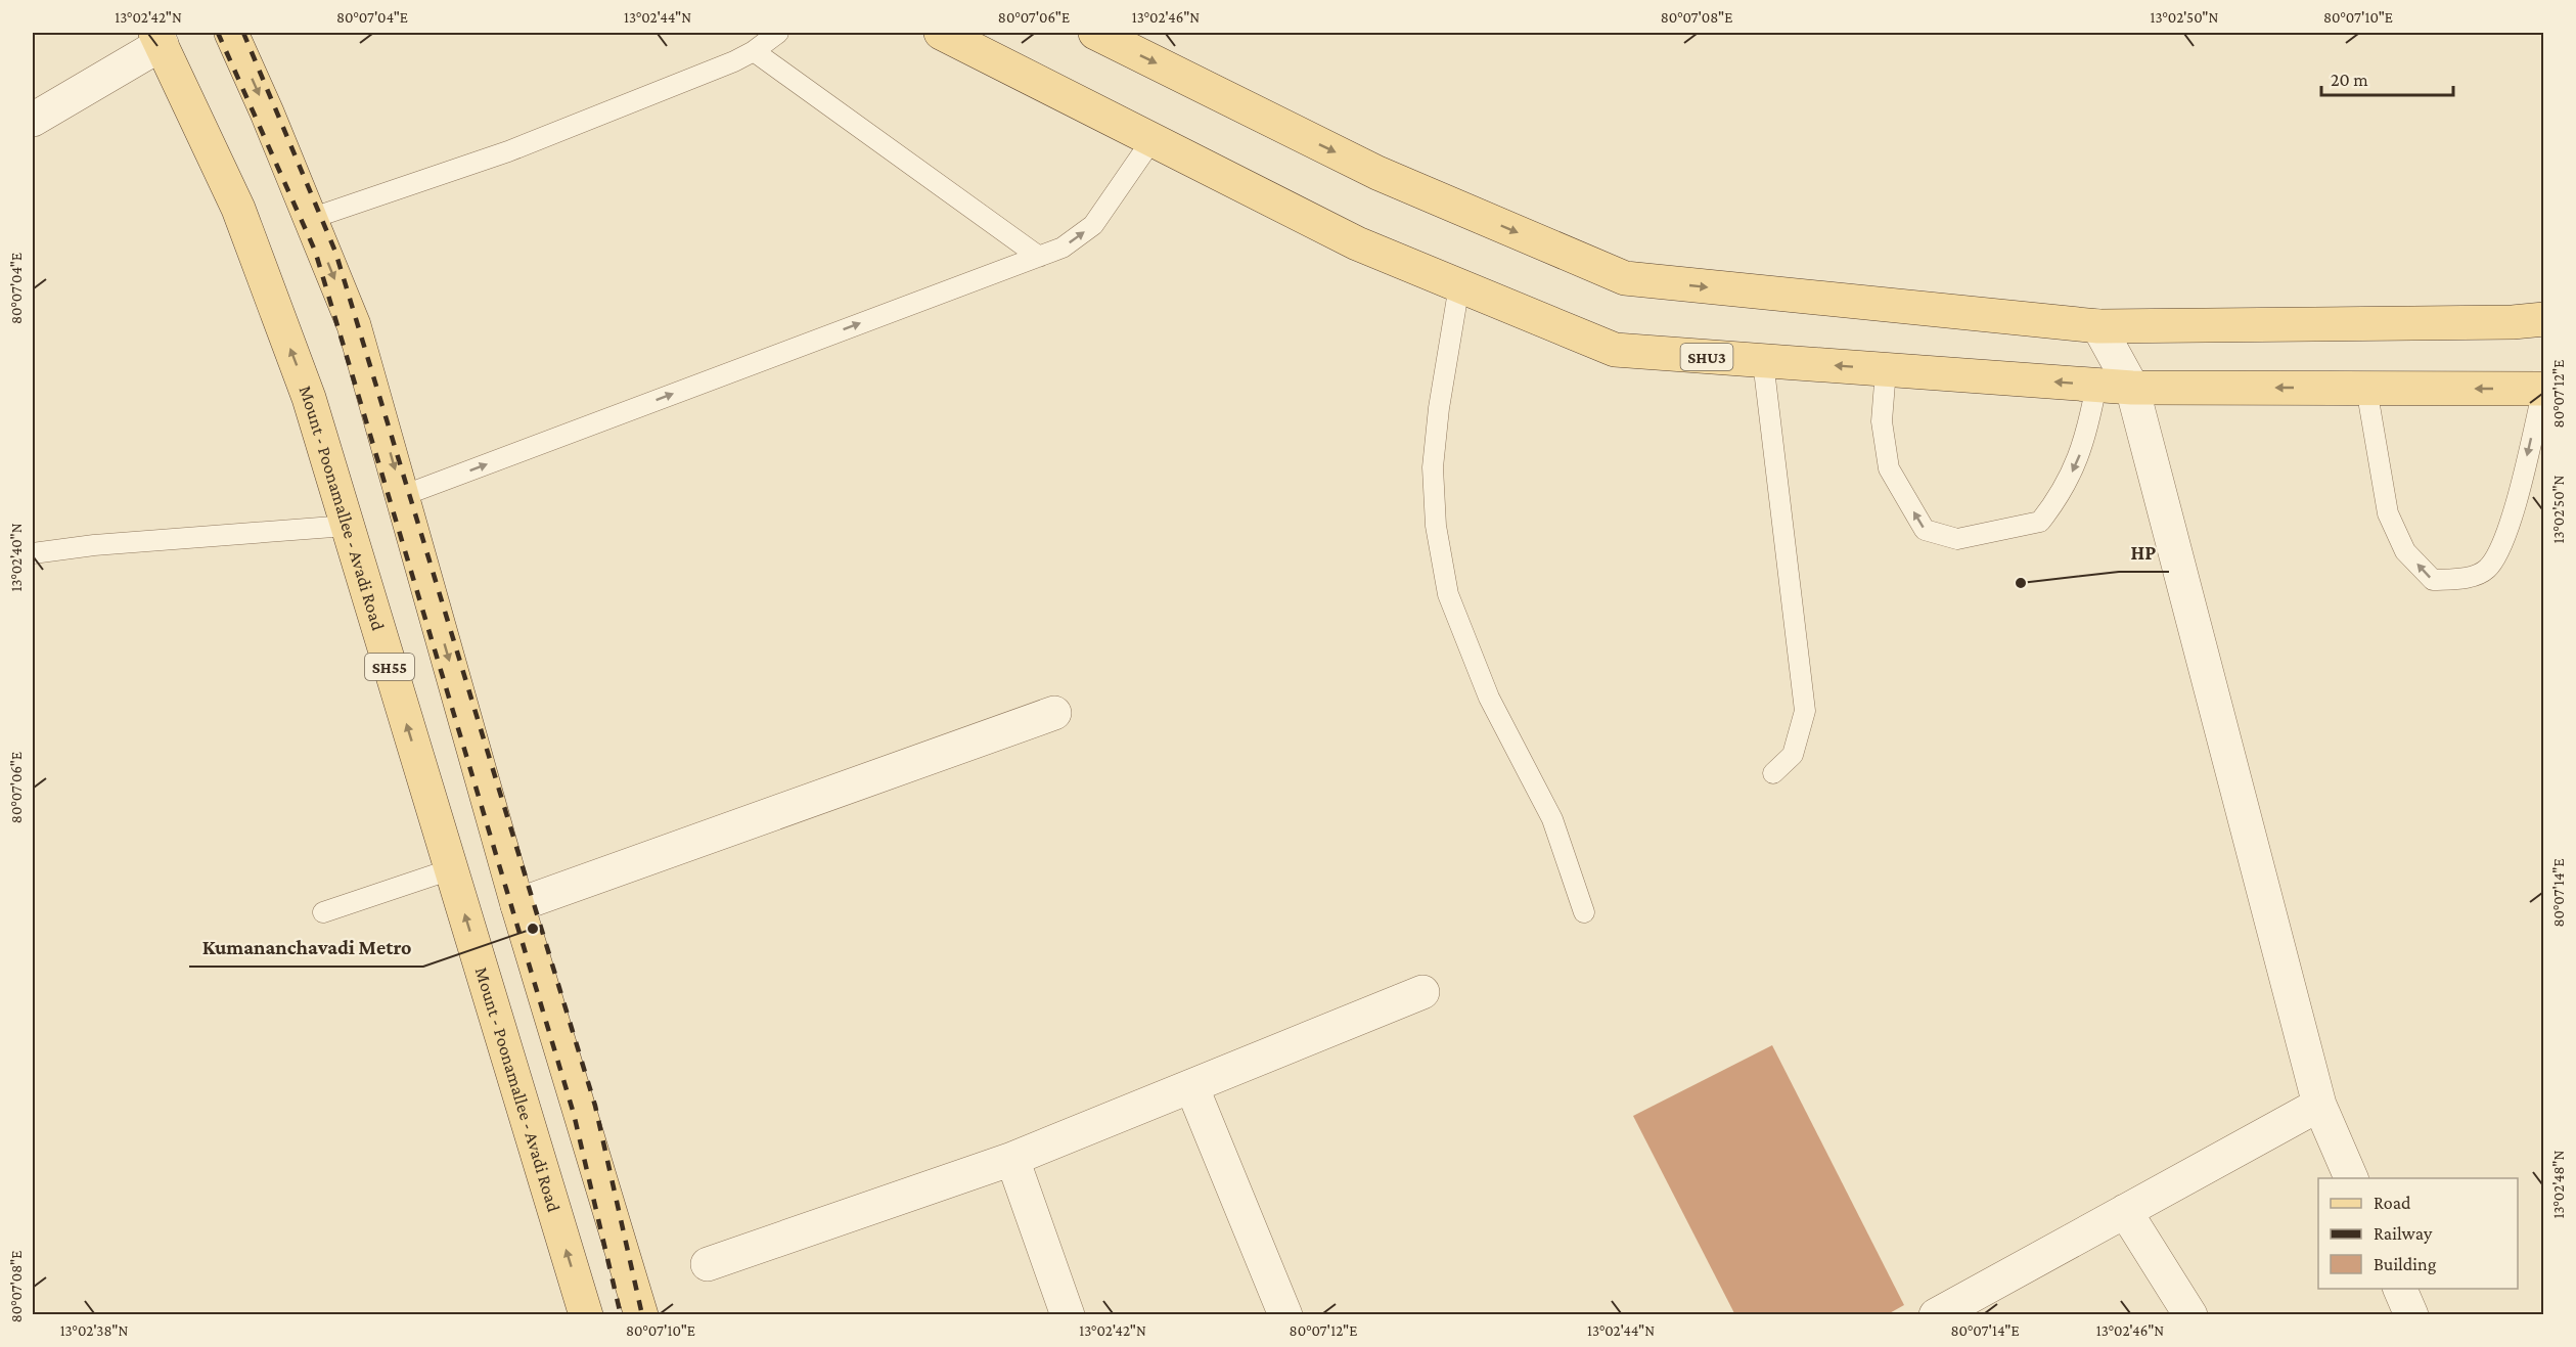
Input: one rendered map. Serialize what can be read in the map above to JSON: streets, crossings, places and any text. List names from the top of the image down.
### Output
{
  "streets": {
    "main road": ["SHU3", "Mount - Poonamallee - Avadi Road", "SH55"]
  },
  "places": ["HP", "Kumananchavadi Metro"],
  "legend": ["Road", "Railway", "Building"],
  "scale_bar": "20 m",
  "coordinates": [
    "13°02'42\"N",
    "80°07'04\"E",
    "13°02'44\"N",
    "80°07'06\"E",
    "13°02'46\"N",
    "80°07'08\"E",
    "13°02'50\"N",
    "80°07'10\"E",
    "80°07'12\"E",
    "13°02'40\"N",
    "80°07'14\"E",
    "13°02'48\"N",
    "13°02'38\"N"
  ]
}
